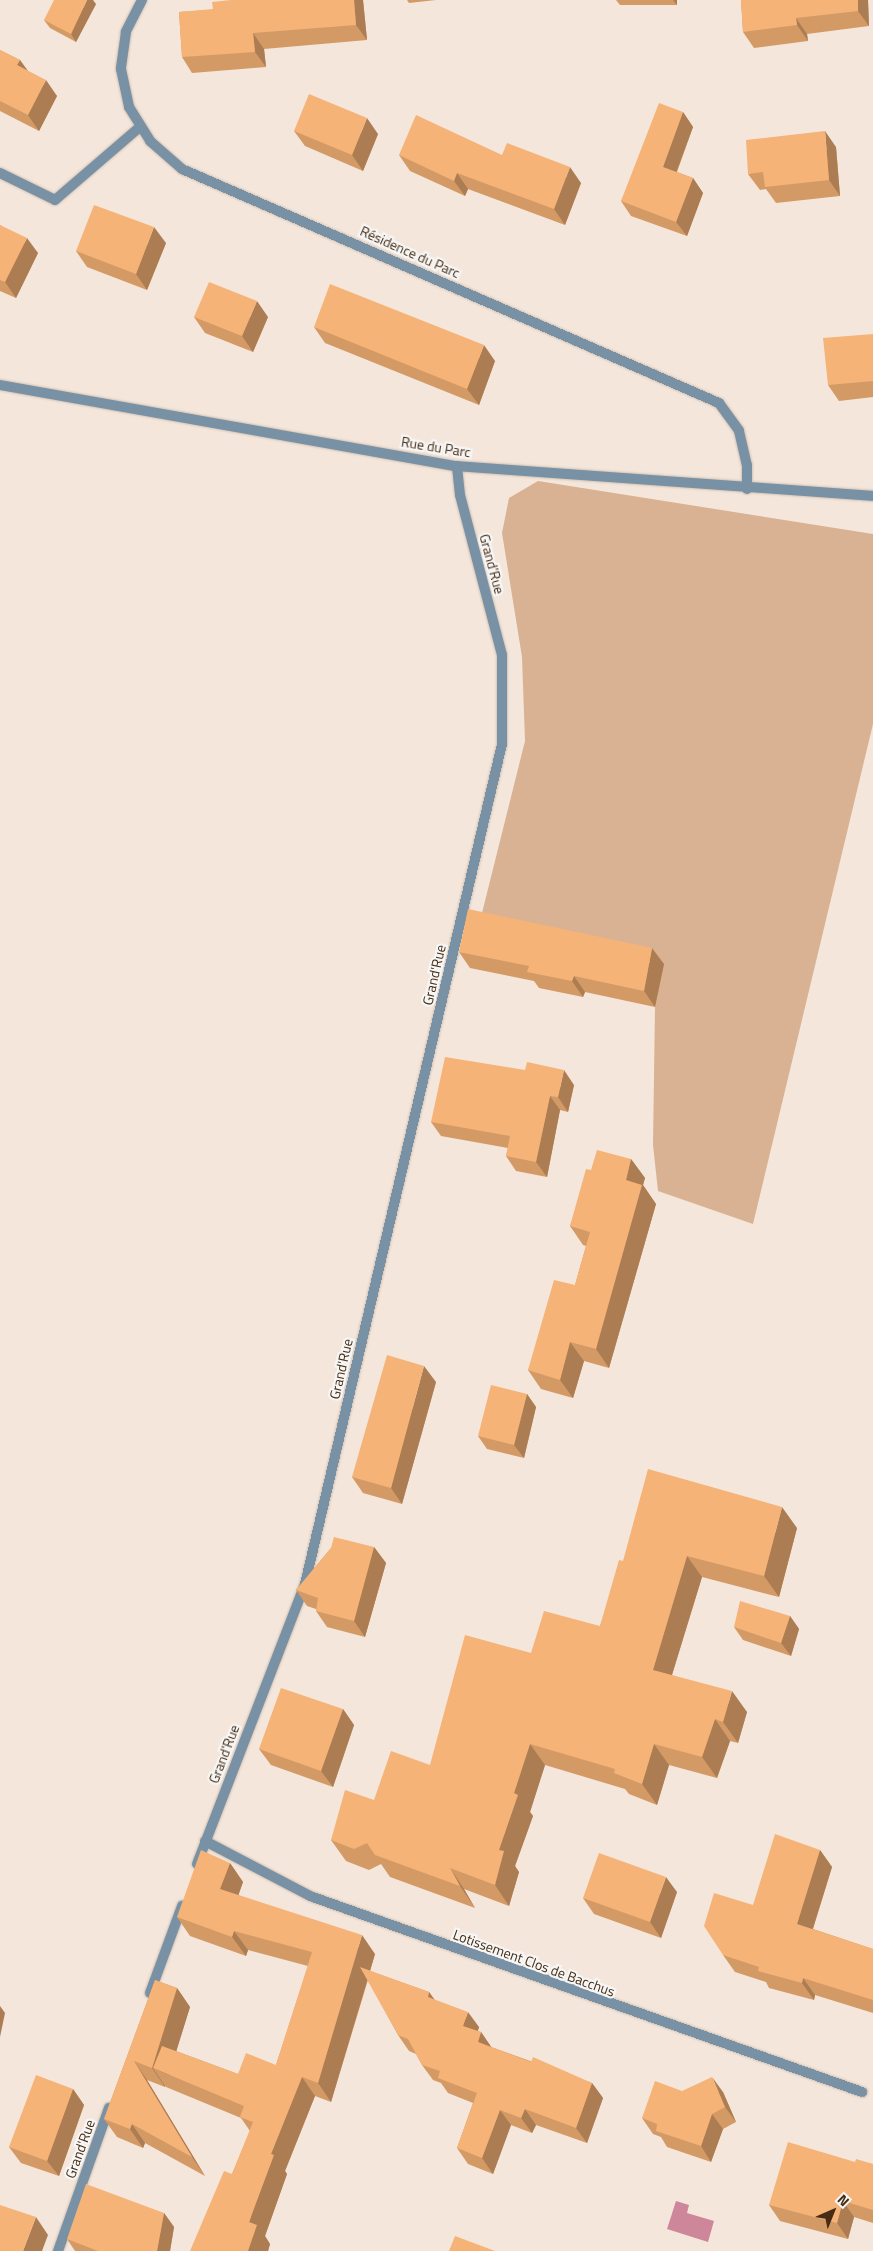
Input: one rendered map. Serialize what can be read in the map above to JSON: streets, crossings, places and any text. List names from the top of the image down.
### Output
{
  "streets": {
    "street": [
      "Résidence du Parc",
      "Rue du Parc",
      "Grand'Rue",
      "Lotissement Clos de Bacchus"
    ]
  },
  "crossings": [
    ["Résidence du Parc", "Rue du Parc"],
    ["Rue du Parc", "Grand'Rue"],
    ["Grand'Rue", "Lotissement Clos de Bacchus"]
  ],
  "north": "top right"
}
